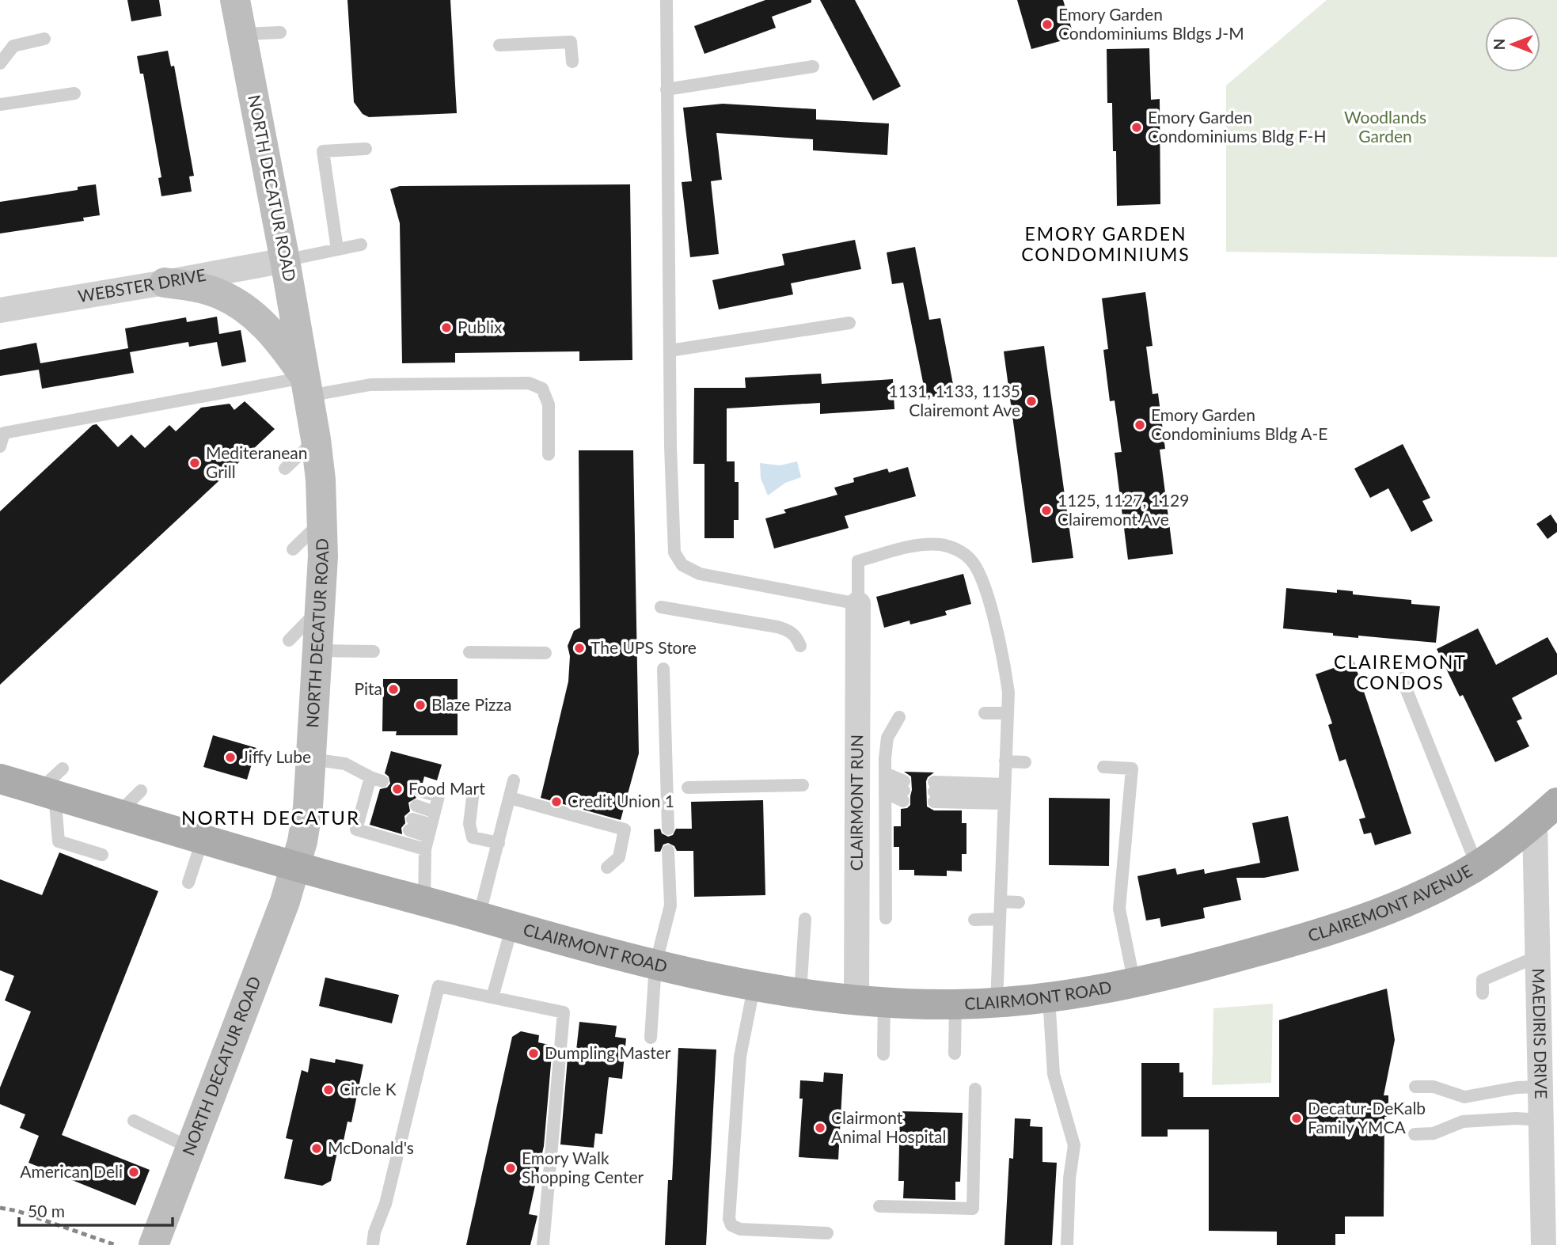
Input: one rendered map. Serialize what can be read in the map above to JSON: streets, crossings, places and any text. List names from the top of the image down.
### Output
{
  "streets": {
    "main road": ["NORTH DECATUR ROAD", "CLAIREMONT AVENUE", "CLAIRMONT ROAD"],
    "street": ["WEBSTER DRIVE", "CLAIRMONT RUN", "MAEDIRIS DRIVE"]
  },
  "crossings": [
    ["NORTH DECATUR ROAD", "WEBSTER DRIVE"],
    ["NORTH DECATUR ROAD", "CLAIRMONT ROAD"],
    ["CLAIRMONT RUN", "CLAIRMONT ROAD"],
    ["CLAIREMONT AVENUE", "CLAIRMONT ROAD"],
    ["CLAIREMONT AVENUE", "MAEDIRIS DRIVE"]
  ],
  "districts": ["EMORY GARDEN CONDOMINIUMS", "CLAIREMONT CONDOS", "NORTH DECATUR"],
  "parks": ["Woodlands Garden"],
  "places": [
    "Emory Garden Condominiums Bldgs J-M",
    "Emory Garden Condominiums Bldg F-H",
    "Publix",
    "1131, 1133, 1135 Clairemont Ave",
    "Emory Garden Condominiums Bldg A-E",
    "Mediteranean Grill",
    "1125, 1127, 1129 Clairemont Ave",
    "The UPS Store",
    "Pita",
    "Blaze Pizza",
    "Jiffy Lube",
    "Food Mart",
    "Credit Union 1",
    "Dumpling Master",
    "Circle K",
    "Decatur-DeKalb Family YMCA",
    "Clairmont Animal Hospital",
    "McDonald's",
    "Emory Walk Shopping Center",
    "American Deli"
  ],
  "scale_bar": "50 m",
  "north": "left"
}
